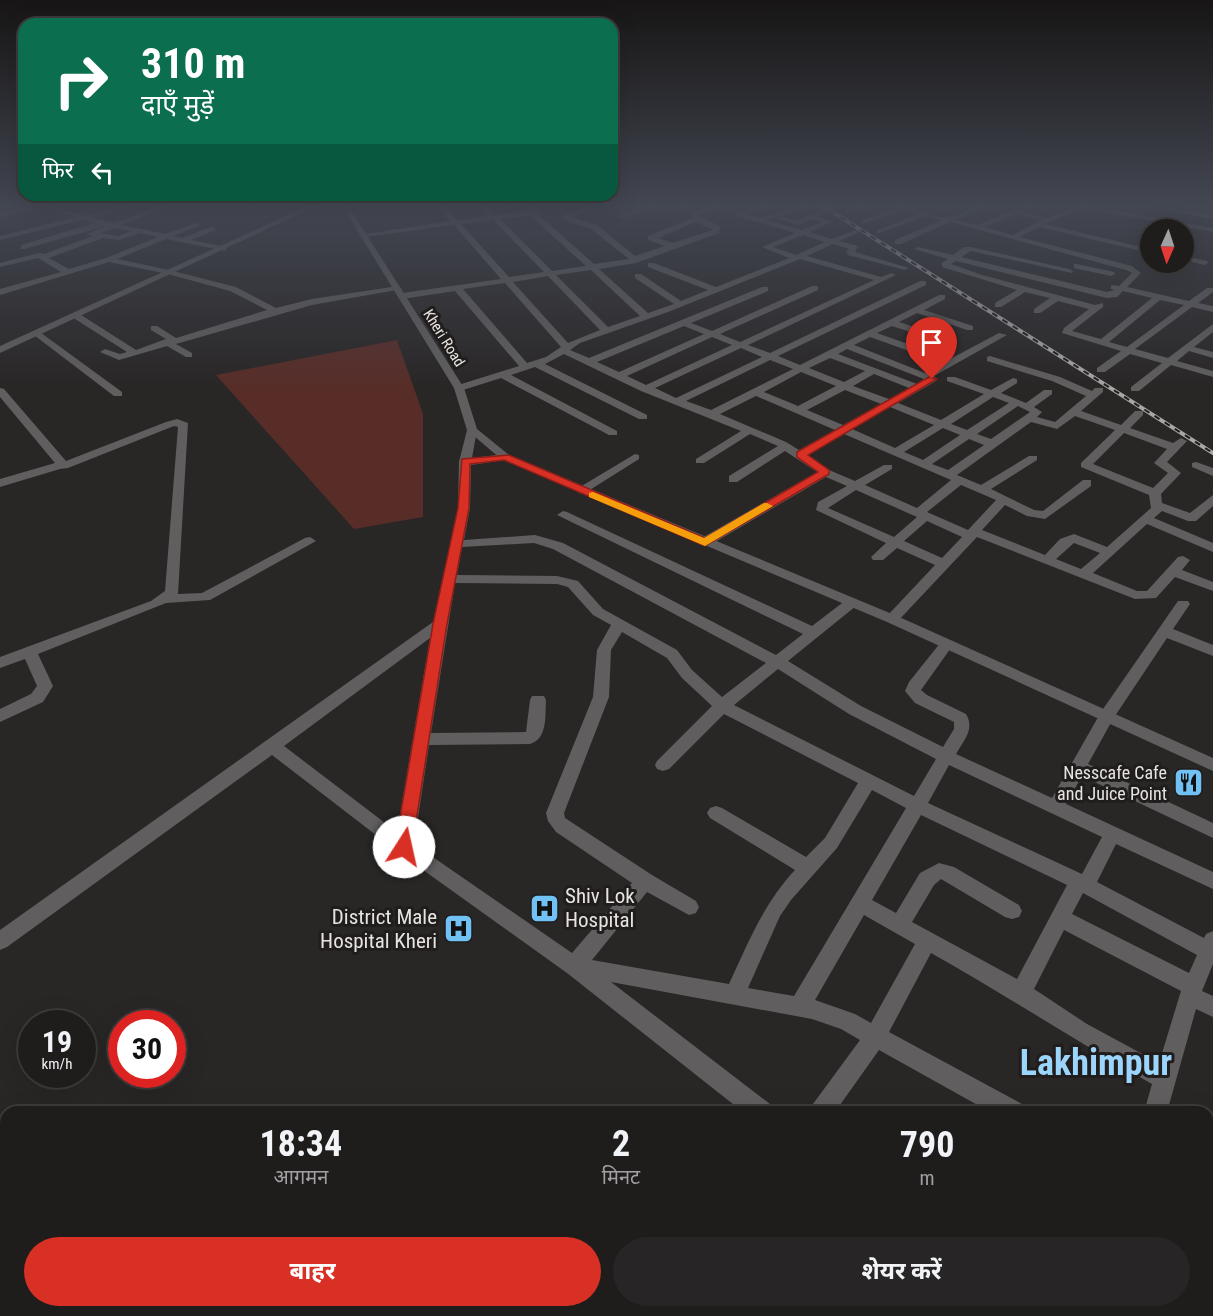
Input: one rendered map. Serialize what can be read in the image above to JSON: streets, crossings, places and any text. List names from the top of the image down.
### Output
{
  "streets": {
    "street": ["Kheri Road"]
  },
  "districts": ["Lakhimpur"],
  "places": {
    "restaurant": ["Nesscafe Cafe and Juice Point"],
    "hospital": ["Shiv Lok Hospital", "District Male Hospital Kheri"]
  },
  "north": "bottom",
  "page": {
    "turn": ["310 m", "दाएँ मुड़ें"],
    "then": "फिर",
    "speed": "19 km/h",
    "limit": "30",
    "eta": [
      "18:34",
      "आगमन",
      "2",
      "मिनट",
      "790",
      "m"
    ],
    "buttons": ["बाहर", "शेयर करें"]
  }
}
